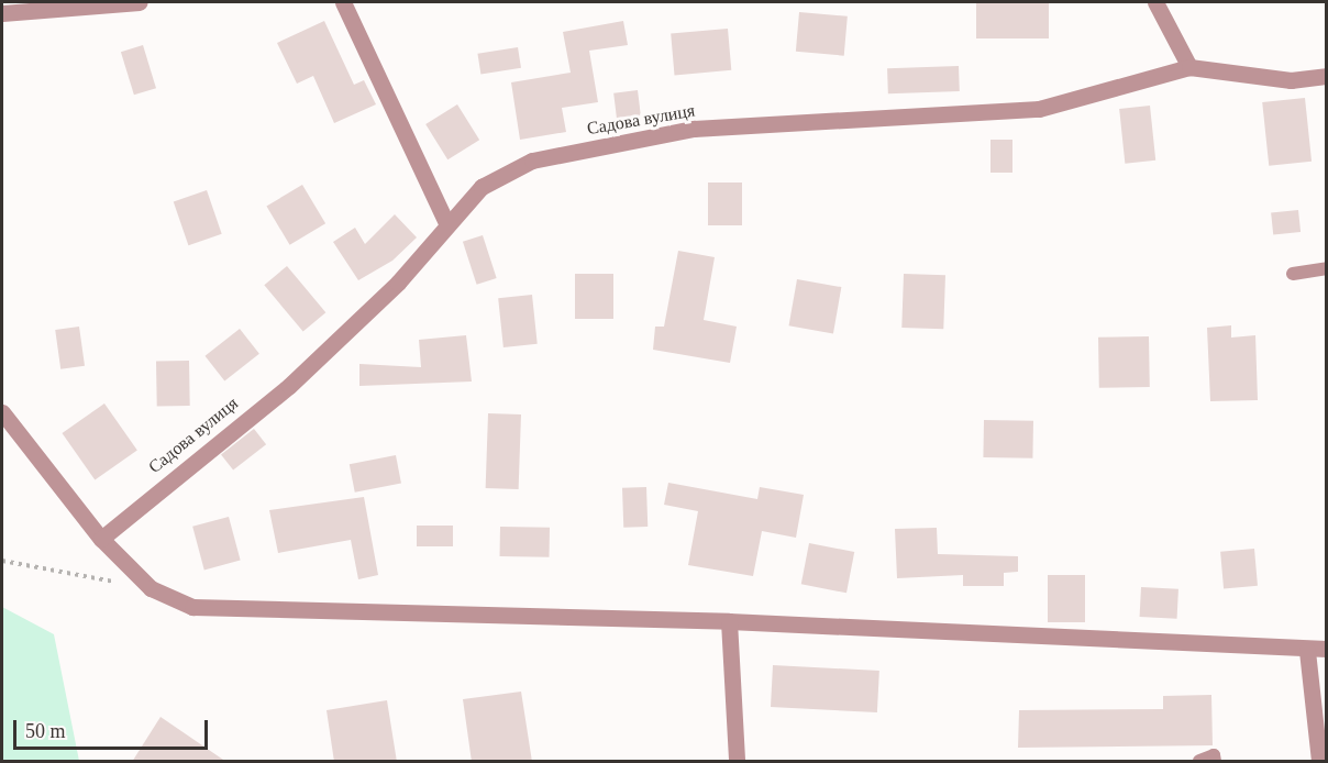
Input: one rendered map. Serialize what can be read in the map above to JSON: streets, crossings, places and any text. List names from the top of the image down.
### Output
{
  "streets": {
    "street": ["Садова вулиця"]
  },
  "scale_bar": "50 m"
}
